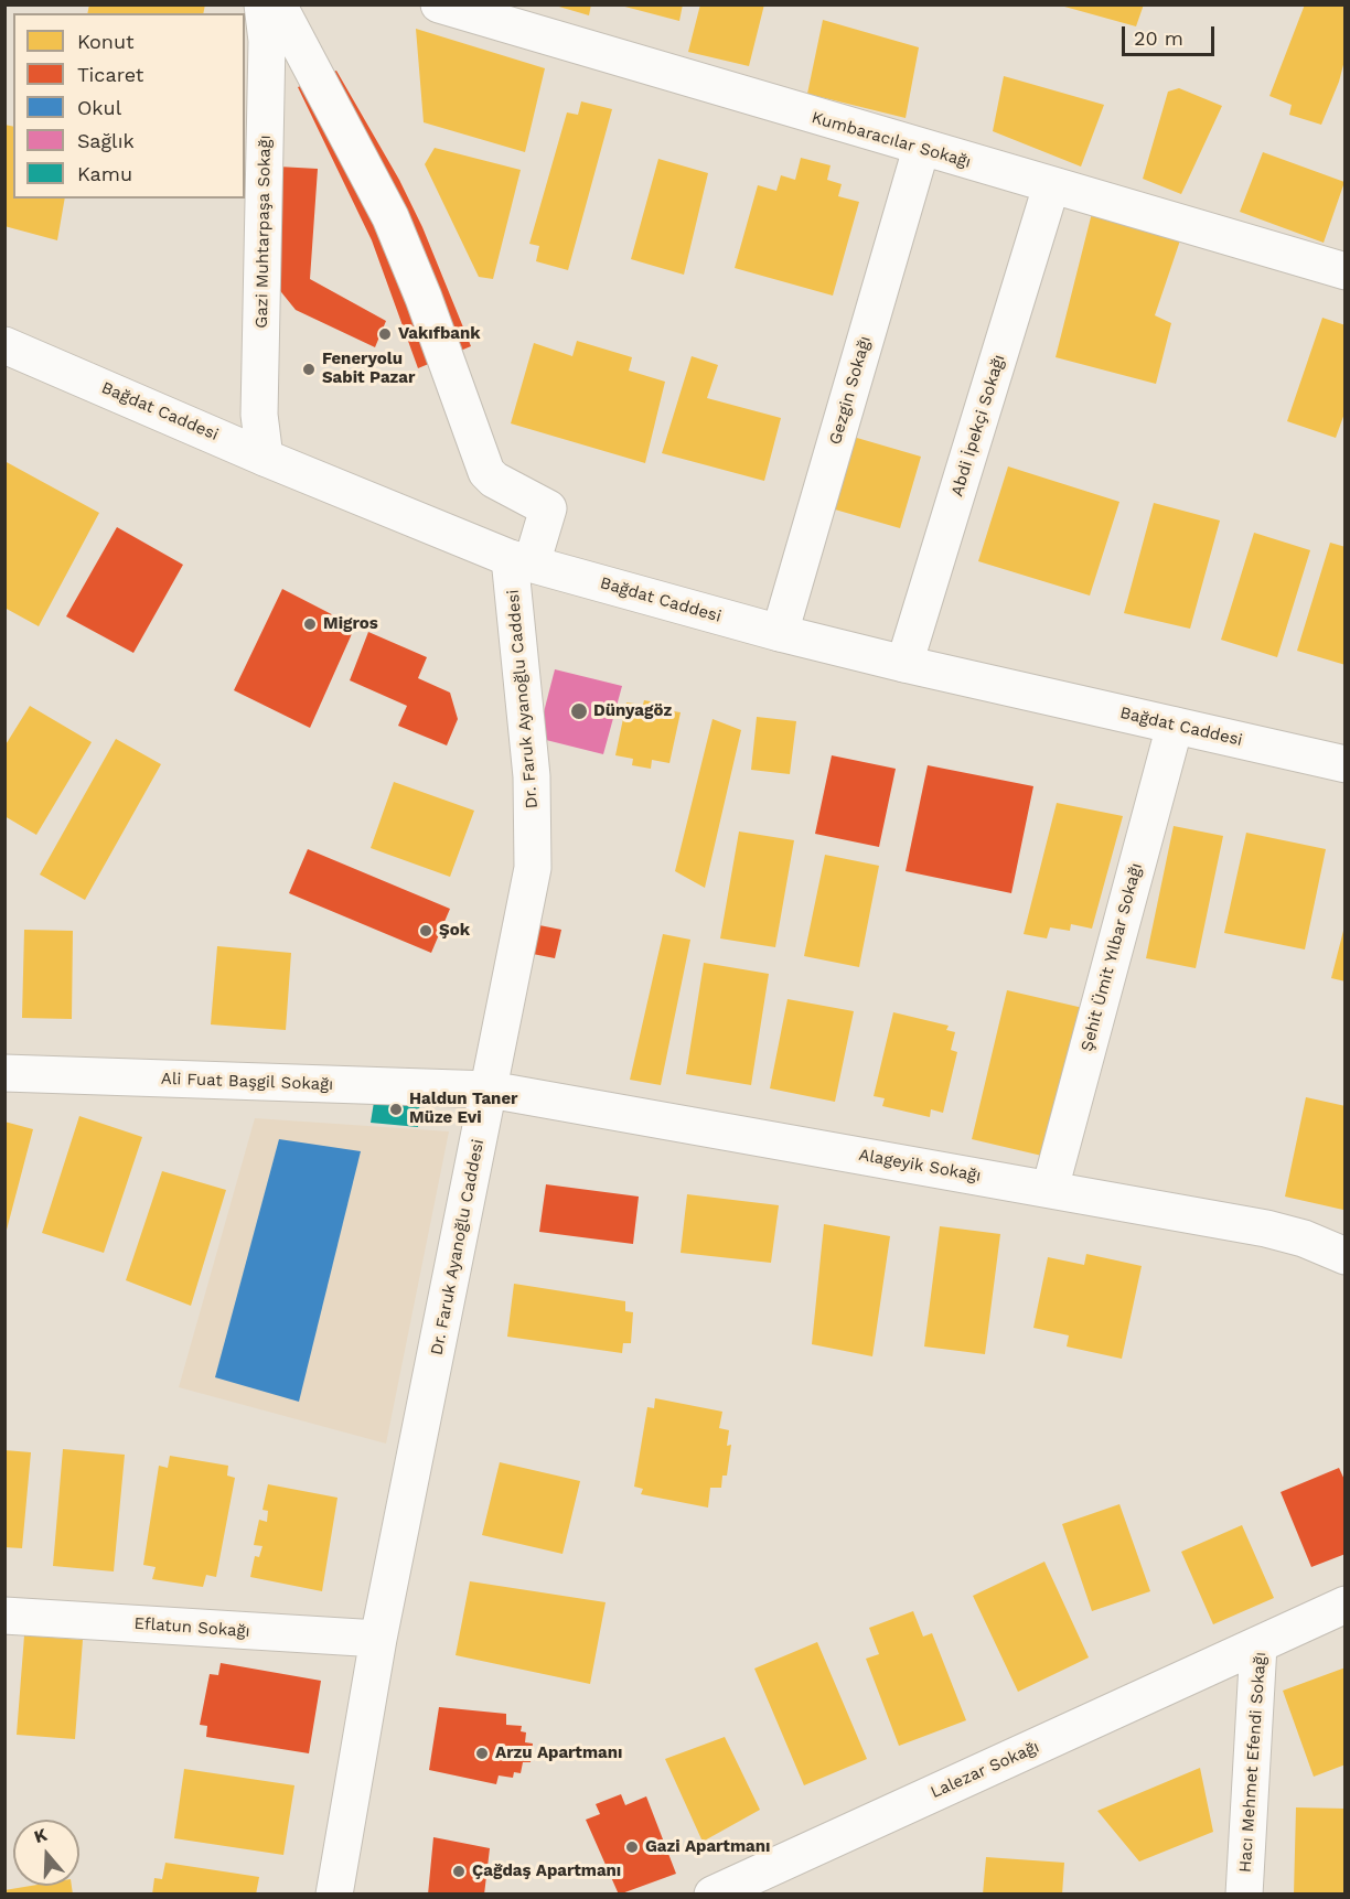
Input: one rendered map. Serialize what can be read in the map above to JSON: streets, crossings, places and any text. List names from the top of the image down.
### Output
{
  "streets": {
    "street": [
      "Kumbaracılar Sokağı",
      "Gazi Muhtarpaşa Sokağı",
      "Gezgin Sokağı",
      "Bağdat Caddesi",
      "Abdi İpekçi Sokağı",
      "Dr. Faruk Ayanoğlu Caddesi",
      "Şehit Ümit Yılbar Sokağı",
      "Ali Fuat Başgil Sokağı",
      "Alageyik Sokağı",
      "Eflatun Sokağı",
      "Hacı Mehmet Efendi Sokağı",
      "Lalezar Sokağı"
    ]
  },
  "crossings": [
    ["Kumbaracılar Sokağı", "Gezgin Sokağı"],
    ["Kumbaracılar Sokağı", "Abdi İpekçi Sokağı"],
    ["Gazi Muhtarpaşa Sokağı", "Bağdat Caddesi"],
    ["Gezgin Sokağı", "Bağdat Caddesi"],
    ["Bağdat Caddesi", "Abdi İpekçi Sokağı"],
    ["Bağdat Caddesi", "Dr. Faruk Ayanoğlu Caddesi"],
    ["Bağdat Caddesi", "Şehit Ümit Yılbar Sokağı"],
    ["Dr. Faruk Ayanoğlu Caddesi", "Ali Fuat Başgil Sokağı"],
    ["Dr. Faruk Ayanoğlu Caddesi", "Alageyik Sokağı"],
    ["Dr. Faruk Ayanoğlu Caddesi", "Eflatun Sokağı"],
    ["Şehit Ümit Yılbar Sokağı", "Alageyik Sokağı"],
    ["Ali Fuat Başgil Sokağı", "Alageyik Sokağı"],
    ["Hacı Mehmet Efendi Sokağı", "Lalezar Sokağı"]
  ],
  "places": [
    "Vakıfbank",
    "Feneryolu Sabit Pazar",
    "Migros",
    "Dünyagöz",
    "Şok",
    "Haldun Taner Müze Evi",
    "Arzu Apartmanı",
    "Gazi Apartmanı",
    "Çağdaş Apartmanı"
  ],
  "legend": [
    "Konut",
    "Ticaret",
    "Okul",
    "Sağlık",
    "Kamu"
  ],
  "scale_bar": "20 m",
  "north": "top"
}
